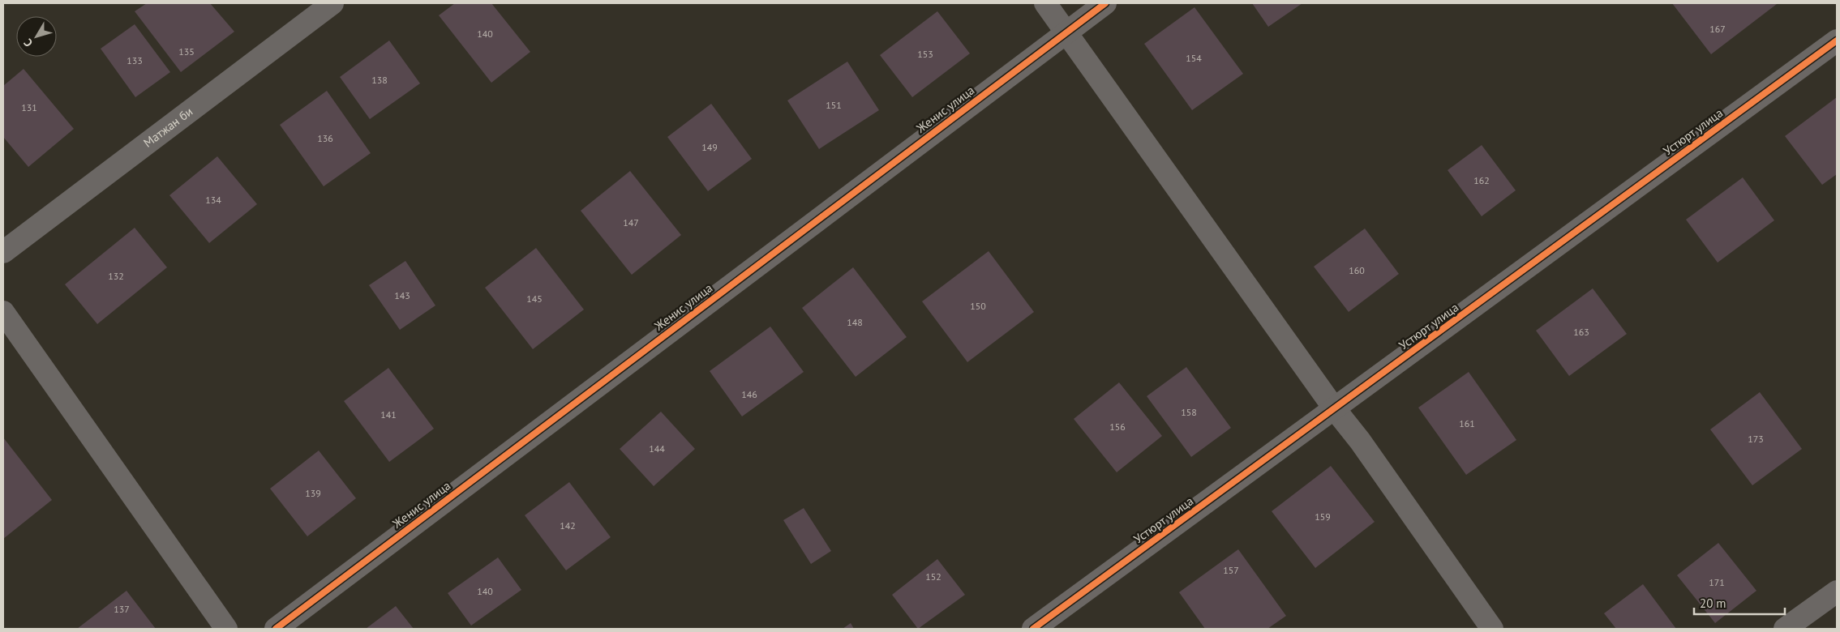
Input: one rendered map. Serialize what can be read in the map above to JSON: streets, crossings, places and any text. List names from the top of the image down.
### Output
{
  "streets": {
    "street": ["Женис улица", "Матжан би", "Устюрт улица"]
  },
  "house_numbers": [
    "167",
    "140",
    "135",
    "153",
    "154",
    "133",
    "138",
    "151",
    "131",
    "136",
    "149",
    "162",
    "134",
    "147",
    "160",
    "132",
    "143",
    "145",
    "150",
    "148",
    "163",
    "146",
    "158",
    "141",
    "161",
    "156",
    "173",
    "144",
    "139",
    "159",
    "142",
    "157",
    "152",
    "171",
    "140",
    "137"
  ],
  "scale_bar": "20 m",
  "north": "bottom left"
}
